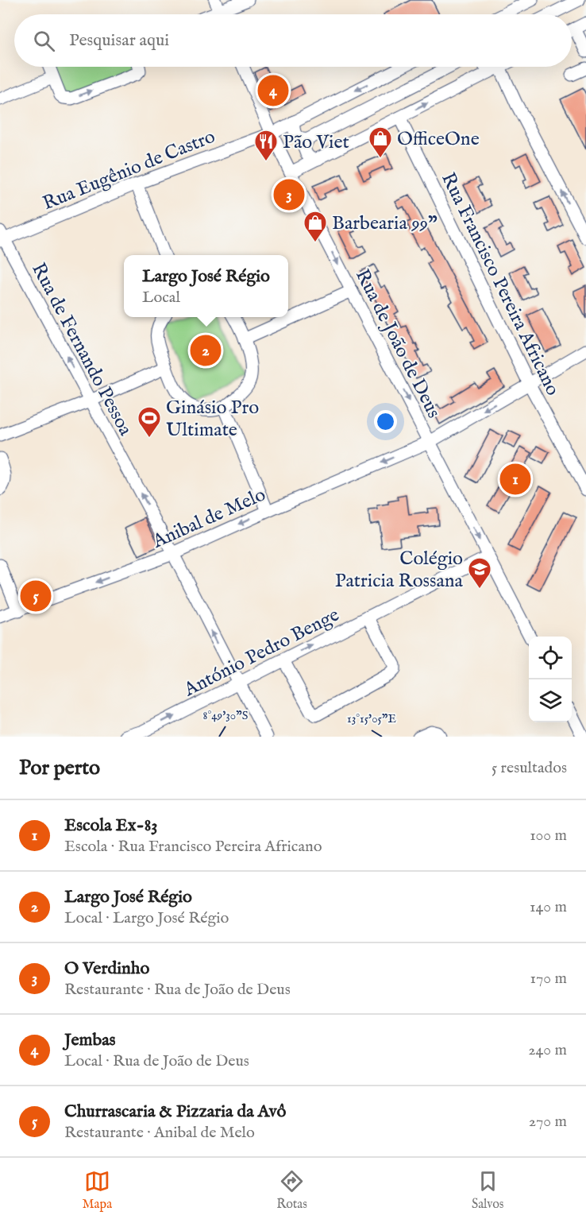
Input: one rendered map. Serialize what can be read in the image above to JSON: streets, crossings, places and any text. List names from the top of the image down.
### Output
{
  "streets": {
    "street": [
      "Rua Eugênio de Castro",
      "Rua Francisco Pereira Africano",
      "Rua de João de Deus",
      "Rua de Fernando Pessoa",
      "Anibal de Melo",
      "António Pedro Benge"
    ]
  },
  "crossings": [
    ["Rua Eugênio de Castro", "Rua de João de Deus"],
    ["Rua Eugênio de Castro", "Rua de Fernando Pessoa"],
    ["Rua Francisco Pereira Africano", "Anibal de Melo"],
    ["Rua de João de Deus", "Anibal de Melo"],
    ["Rua de João de Deus", "António Pedro Benge"],
    ["Rua de Fernando Pessoa", "Anibal de Melo"],
    ["Rua de Fernando Pessoa", "António Pedro Benge"]
  ],
  "one_way": [
    "Rua de João de Deus",
    "Rua de Fernando Pessoa",
    "Anibal de Melo",
    "António Pedro Benge"
  ],
  "places": {
    "shop": ["OfficeOne", "Barbearia 99\""],
    "restaurant": ["Pão Viet"],
    "sports": ["Ginásio Pro Ultimate"],
    "school or university": ["Colégio Patricia Rossana"]
  },
  "page": {
    "search": "Pesquisar aqui",
    "pins": [
      "4",
      "3",
      "2",
      "1",
      "5"
    ],
    "popup": ["Largo José Régio", "Local"],
    "heading": ["Por perto", "5 resultados"],
    "list": [
      {
        "mark": "1",
        "name": "Escola Ex-83",
        "note": "Escola · Rua Francisco Pereira Africano",
        "value": "100 m"
      },
      {
        "mark": "2",
        "name": "Largo José Régio",
        "note": "Local · Largo José Régio",
        "value": "140 m"
      },
      {
        "mark": "3",
        "name": "O Verdinho",
        "note": "Restaurante · Rua de João de Deus",
        "value": "170 m"
      },
      {
        "mark": "4",
        "name": "Jembas",
        "note": "Local · Rua de João de Deus",
        "value": "240 m"
      },
      {
        "mark": "5",
        "name": "Churrascaria & Pizzaria da Avô",
        "note": "Restaurante · Anibal de Melo",
        "value": "270 m"
      }
    ],
    "nav": ["Mapa", "Rotas", "Salvos"]
  },
  "coordinates": ["8°49'30\"S", "13°15'05\"E"]
}
